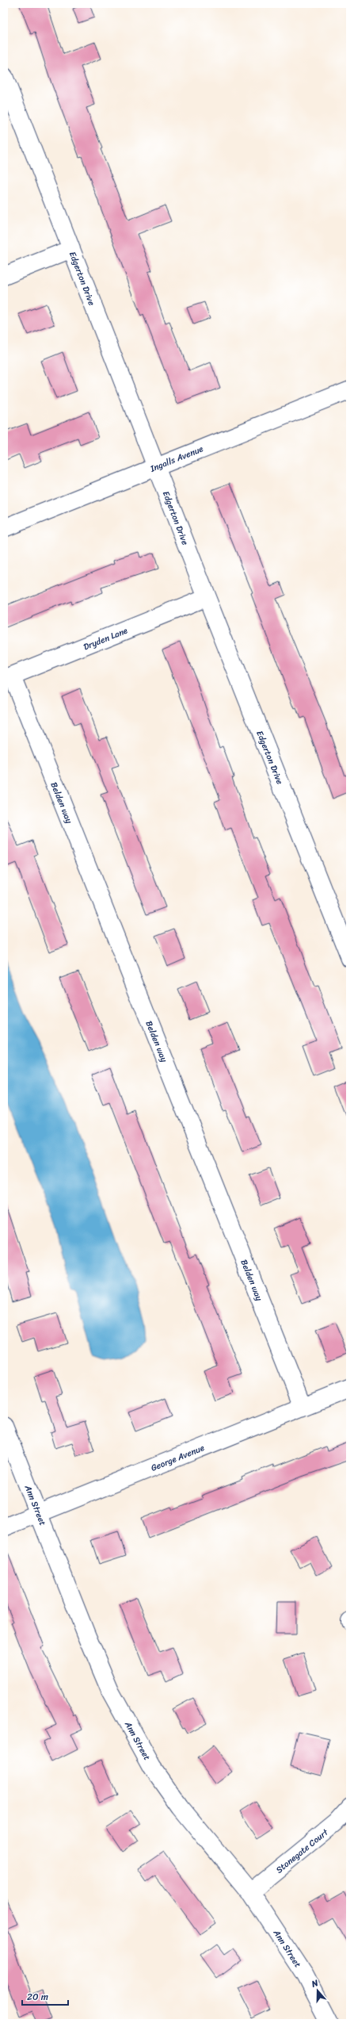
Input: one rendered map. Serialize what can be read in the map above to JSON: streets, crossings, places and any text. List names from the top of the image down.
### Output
{
  "streets": {
    "street": [
      "Edgerton Drive",
      "Ingalls Avenue",
      "Dryden Lane",
      "Belden way",
      "George Avenue",
      "Ann Street",
      "Stonegate Court"
    ]
  },
  "crossings": [
    ["Edgerton Drive", "Ingalls Avenue"],
    ["Edgerton Drive", "Dryden Lane"],
    ["Dryden Lane", "Belden way"],
    ["Belden way", "George Avenue"],
    ["George Avenue", "Ann Street"],
    ["Ann Street", "Stonegate Court"]
  ],
  "scale_bar": "20 m",
  "north": "top"
}
